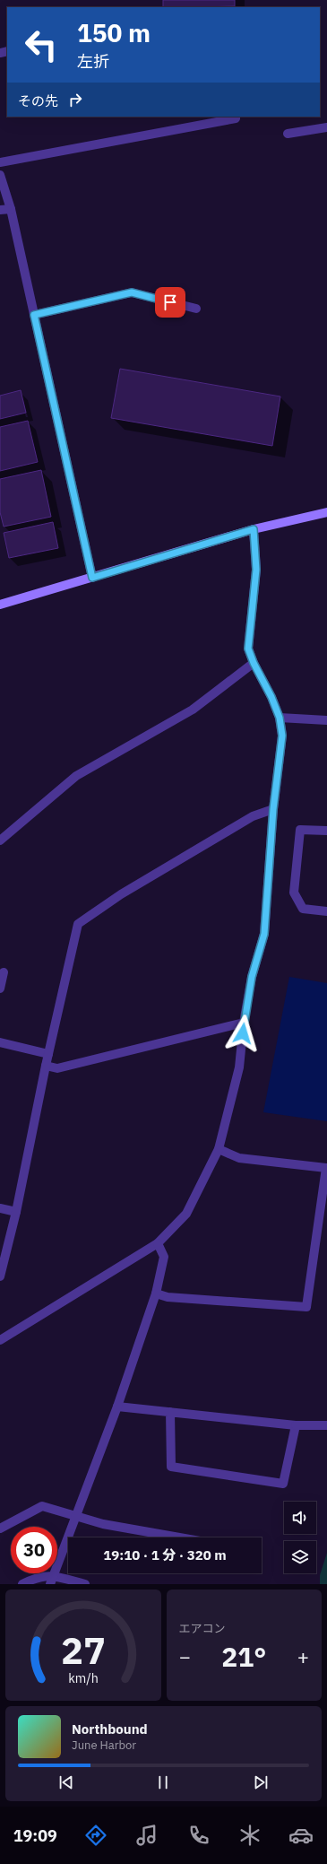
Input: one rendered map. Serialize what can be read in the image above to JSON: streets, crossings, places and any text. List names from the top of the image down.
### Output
{
  "page": {
    "turn": ["150 m", "左折"],
    "then": "その先",
    "limit": "30",
    "trip": "19:10 · 1 分 · 320 m",
    "tile": "エアコン",
    "heat": ["−", "21°", "+"],
    "song": ["Northbound", "June Harbor"],
    "tabs": "19:09",
    "gauge": ["27", "km/h"]
  }
}
